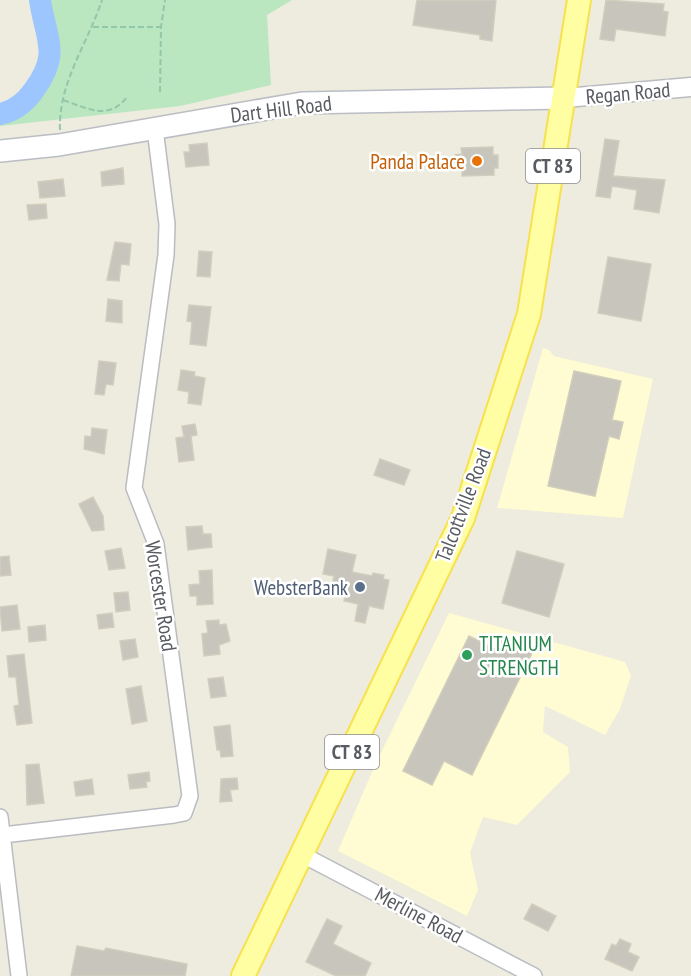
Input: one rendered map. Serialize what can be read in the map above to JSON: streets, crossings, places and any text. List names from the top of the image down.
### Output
{
  "streets": {
    "main road": ["Dart Hill Road", "CT 83", "Talcottville Road"],
    "street": ["Regan Road", "Worcester Road", "Merline Road"]
  },
  "crossings": [
    ["Regan Road", "Dart Hill Road"],
    ["Regan Road", "Talcottville Road"],
    ["Dart Hill Road", "Talcottville Road"],
    ["Dart Hill Road", "Worcester Road"],
    ["Talcottville Road", "Merline Road"]
  ],
  "places": ["Panda Palace", "WebsterBank", "TITANIUM STRENGTH"]
}
